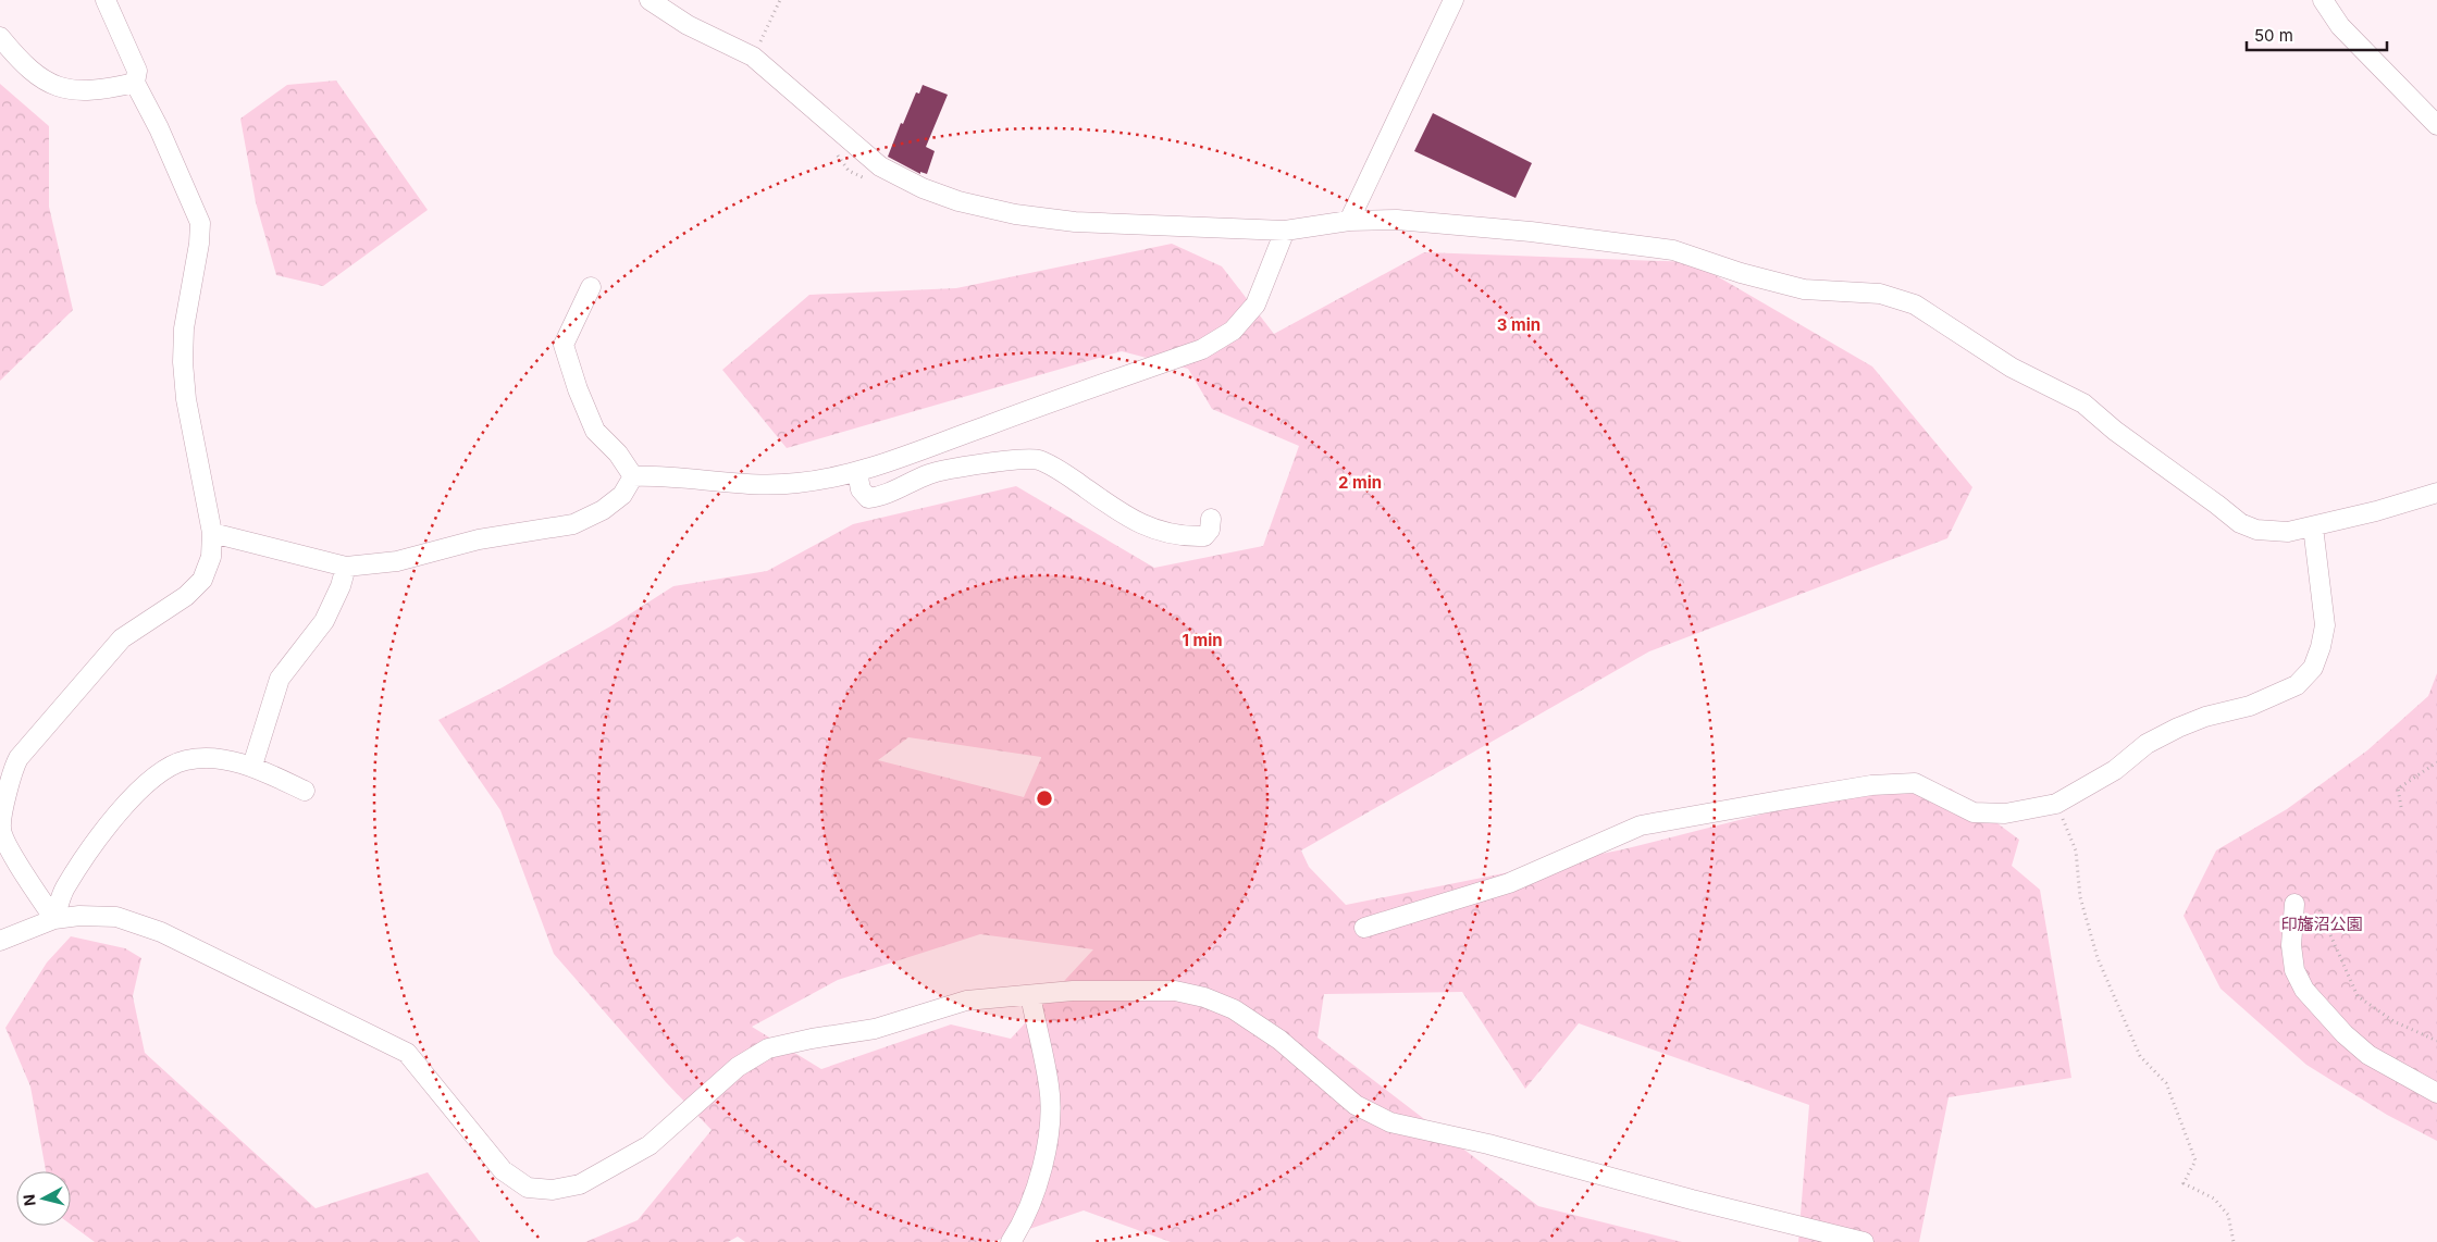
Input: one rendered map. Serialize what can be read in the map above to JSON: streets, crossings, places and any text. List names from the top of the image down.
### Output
{
  "parks": ["印旛沼公園"],
  "scale_bar": "50 m",
  "north": "left",
  "rings": ["3 min", "2 min", "1 min"]
}
